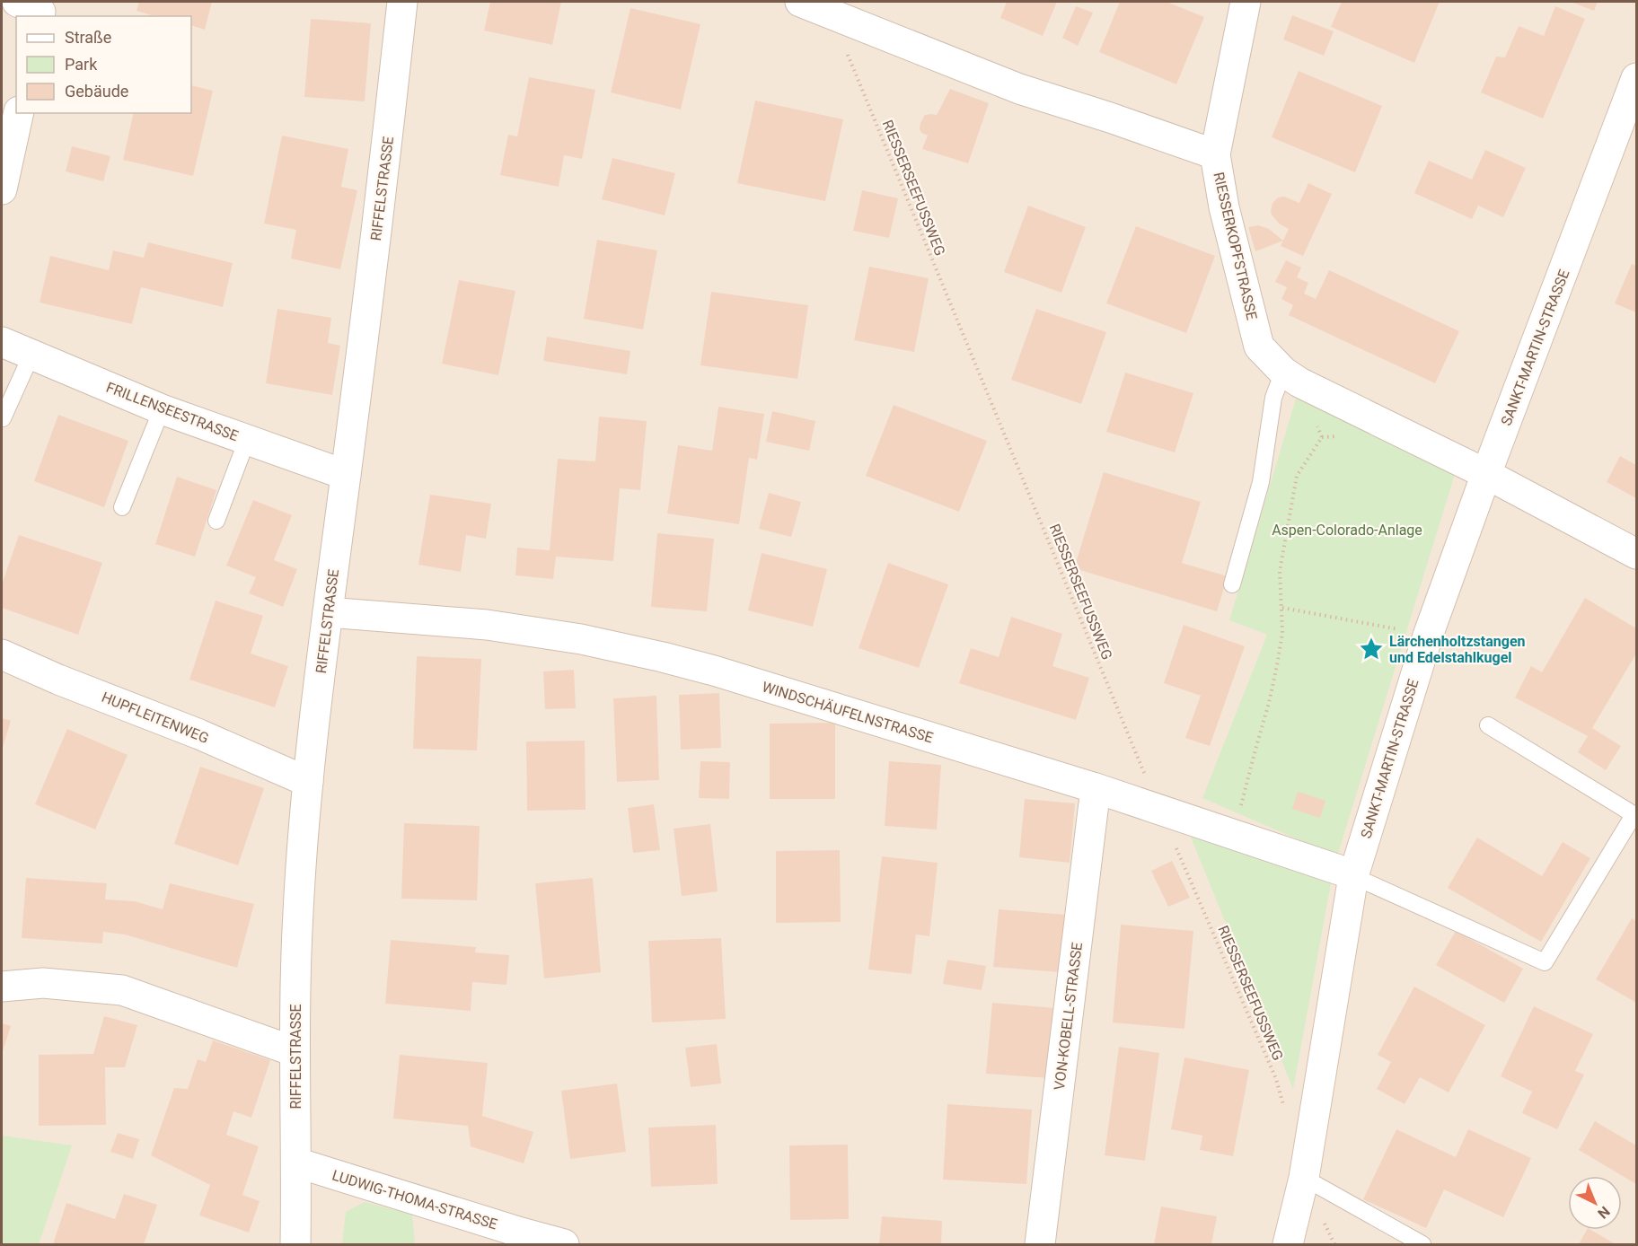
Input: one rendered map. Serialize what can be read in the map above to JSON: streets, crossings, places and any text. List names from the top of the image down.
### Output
{
  "streets": {
    "street": [
      "RIFFELSTRASSE",
      "RIESSERKOPFSTRASSE",
      "SANKT-MARTIN-STRASSE",
      "FRILLENSEESTRASSE",
      "WINDSCHÄUFELNSTRASSE",
      "HUPFLEITENWEG",
      "VON-KOBELL-STRASSE",
      "LUDWIG-THOMA-STRASSE"
    ],
    "path": ["RIESSERSEEFUSSWEG"]
  },
  "crossings": [
    ["RIESSERSEEFUSSWEG", "RIESSERKOPFSTRASSE"],
    ["RIESSERSEEFUSSWEG", "WINDSCHÄUFELNSTRASSE"],
    ["RIFFELSTRASSE", "FRILLENSEESTRASSE"],
    ["RIFFELSTRASSE", "WINDSCHÄUFELNSTRASSE"],
    ["RIFFELSTRASSE", "HUPFLEITENWEG"],
    ["RIFFELSTRASSE", "LUDWIG-THOMA-STRASSE"],
    ["RIESSERKOPFSTRASSE", "SANKT-MARTIN-STRASSE"],
    ["SANKT-MARTIN-STRASSE", "WINDSCHÄUFELNSTRASSE"],
    ["WINDSCHÄUFELNSTRASSE", "VON-KOBELL-STRASSE"]
  ],
  "parks": ["Aspen-Colorado-Anlage"],
  "places": {
    "place": ["Lärchenholtzstangen und Edelstahlkugel"]
  },
  "legend": ["Straße", "Park", "Gebäude"],
  "north": "bottom right"
}
